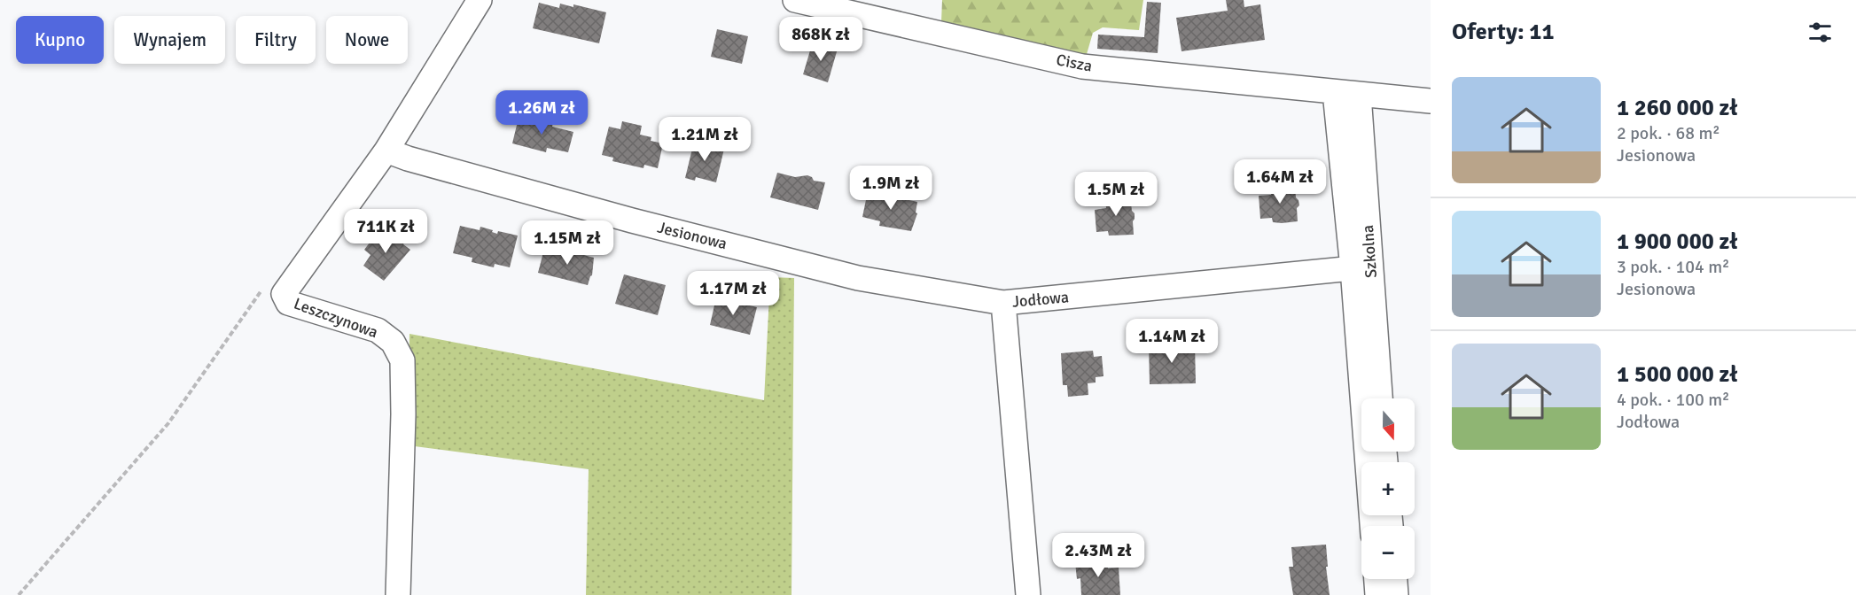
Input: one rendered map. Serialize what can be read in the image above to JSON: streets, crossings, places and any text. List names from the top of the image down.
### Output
{
  "streets": {
    "street": [
      "Cisza",
      "Jesionowa",
      "Szkolna",
      "Jodłowa",
      "Leszczynowa"
    ]
  },
  "crossings": [
    ["Cisza", "Szkolna"],
    ["Jesionowa", "Jodłowa"],
    ["Jesionowa", "Leszczynowa"],
    ["Szkolna", "Jodłowa"]
  ],
  "north": "bottom",
  "page": {
    "heading": "Oferty: 11",
    "chip": [
      "Kupno",
      "Wynajem",
      "Filtry",
      "Nowe"
    ],
    "price": [
      "868K zł",
      "1.26M zł",
      "1.21M zł",
      "1.64M zł",
      "1.9M zł",
      "1.5M zł",
      "711K zł",
      "1.15M zł",
      "1.17M zł",
      "1.14M zł",
      "2.43M zł"
    ],
    "list": [
      {
        "name": "1 260 000 zł",
        "note": "2 pok. · 68 m² · Jesionowa"
      },
      {
        "name": "1 900 000 zł",
        "note": "3 pok. · 104 m² · Jesionowa"
      },
      {
        "name": "1 500 000 zł",
        "note": "4 pok. · 100 m² · Jodłowa"
      }
    ],
    "map_buttons": ["+", "−"]
  }
}
